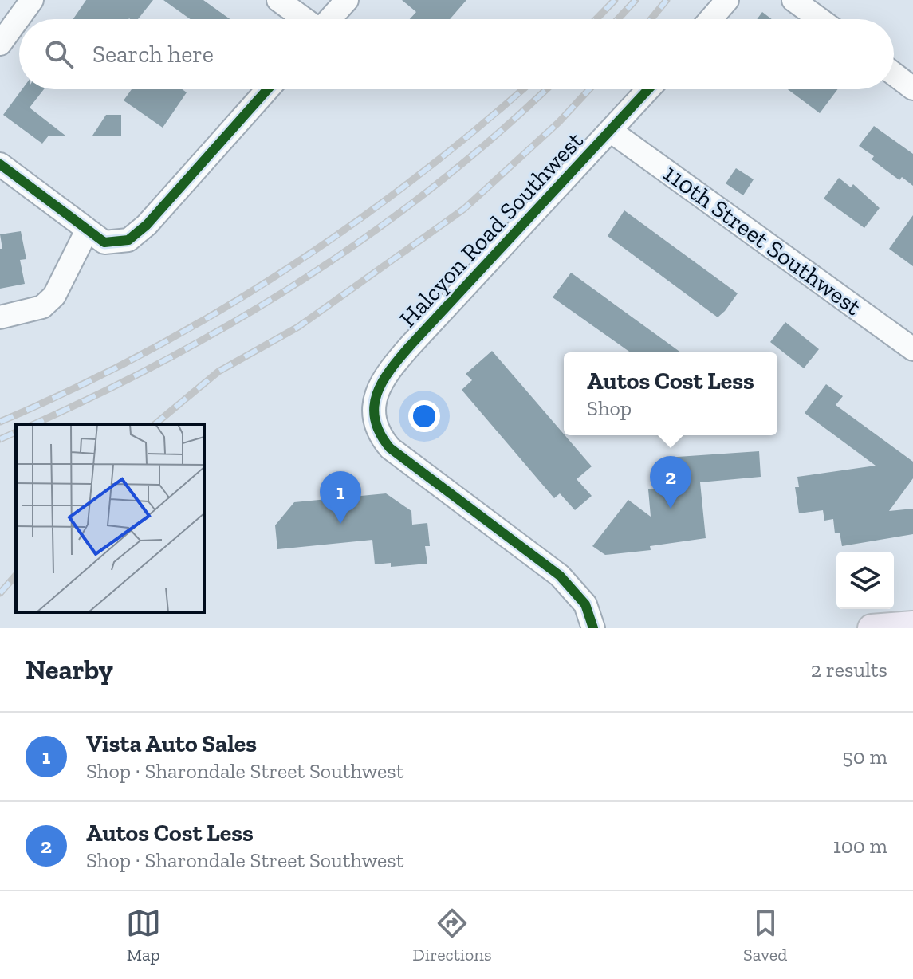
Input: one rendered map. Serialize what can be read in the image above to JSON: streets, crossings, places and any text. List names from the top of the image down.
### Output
{
  "streets": {
    "street": ["Halcyon Road Southwest", "110th Street Southwest"]
  },
  "crossings": [
    ["Halcyon Road Southwest", "110th Street Southwest"]
  ],
  "page": {
    "search": "Search here",
    "popup": ["Autos Cost Less", "Shop"],
    "pins": ["2", "1"],
    "heading": ["Nearby", "2 results"],
    "list": [
      {
        "mark": "1",
        "name": "Vista Auto Sales",
        "note": "Shop · Sharondale Street Southwest",
        "value": "50 m"
      },
      {
        "mark": "2",
        "name": "Autos Cost Less",
        "note": "Shop · Sharondale Street Southwest",
        "value": "100 m"
      }
    ],
    "nav": ["Map", "Directions", "Saved"]
  }
}
